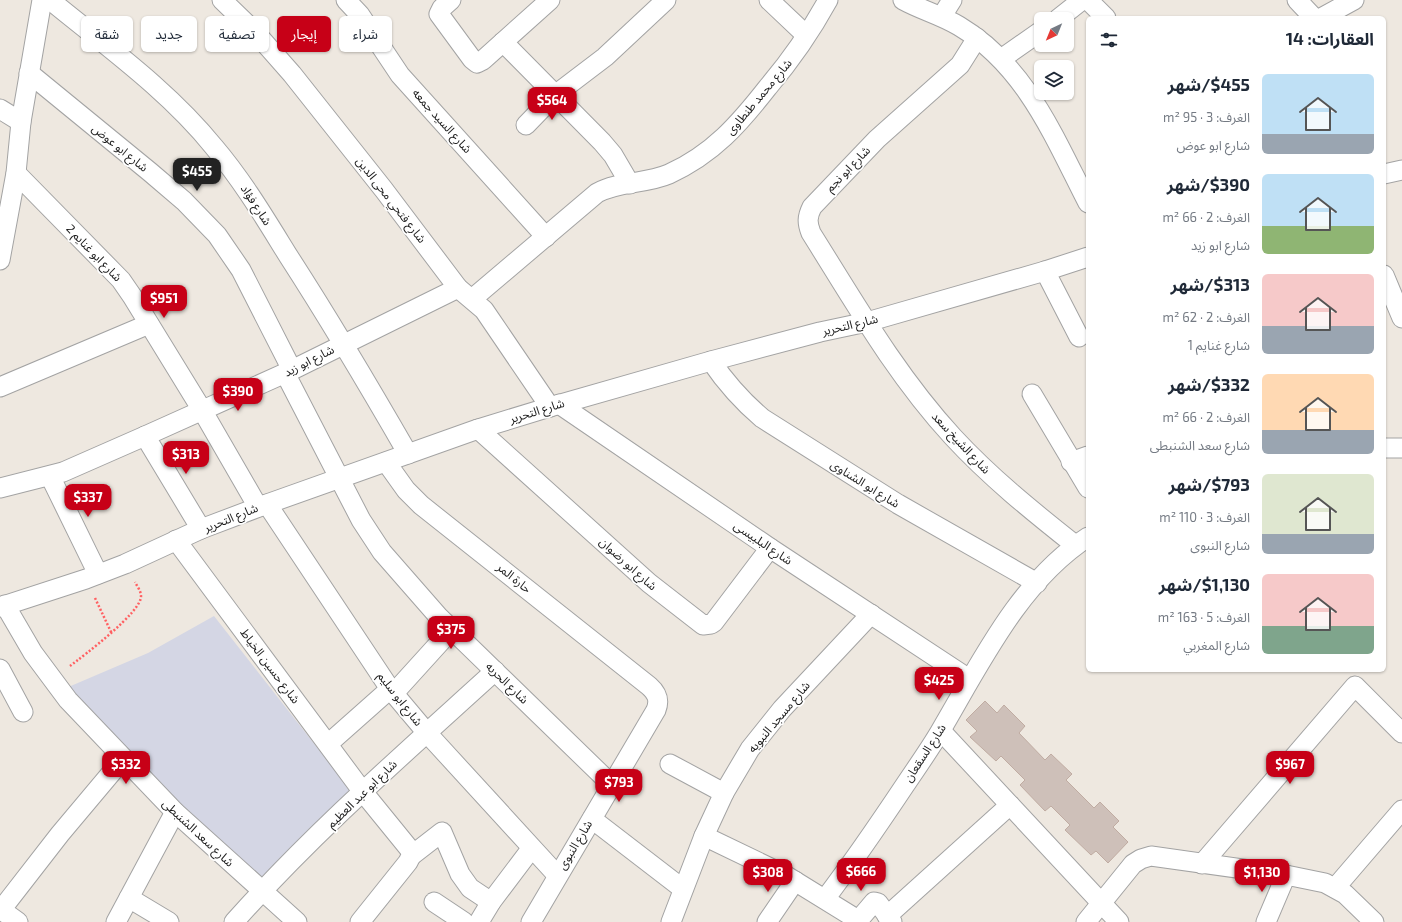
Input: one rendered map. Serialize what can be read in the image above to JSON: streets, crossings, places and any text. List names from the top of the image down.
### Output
{
  "streets": {
    "street": [
      "شارع محمد طنطاوى",
      "شارع السيد جمعه",
      "شارع ابو عوض",
      "شارع ابو نجم",
      "شارع فتحي محى الدين",
      "شارع فؤاد",
      "شارع ابو غنايم 2",
      "شارع التحرير",
      "شارع ابو زيد",
      "شارع الشيخ سعد",
      "شارع ابو الشناوى",
      "شارع البلبيسى",
      "شارع ابو رضوان",
      "حارة المر",
      "شارع حسين الخياط",
      "شارع الحريه",
      "شارع ابو سليم",
      "شارع مسجد النبويه",
      "شارع السقعان",
      "شارع ابو عبد العظيم",
      "شارع سعد الشنبطى",
      "شارع النبوى"
    ]
  },
  "crossings": [
    ["شارع محمد طنطاوى", "شارع السيد جمعه"],
    ["شارع محمد طنطاوى", "شارع فتحي محى الدين"],
    ["شارع محمد طنطاوى", "شارع ابو زيد"],
    ["شارع ابو عوض", "شارع التحرير"],
    ["شارع ابو عوض", "شارع ابو زيد"],
    ["شارع ابو عوض", "شارع الحريه"],
    ["شارع ابو نجم", "شارع التحرير"],
    ["شارع ابو نجم", "شارع الشيخ سعد"],
    ["شارع فتحي محى الدين", "شارع التحرير"],
    ["شارع فتحي محى الدين", "شارع ابو زيد"],
    ["شارع فتحي محى الدين", "شارع البلبيسى"],
    ["شارع فؤاد", "شارع التحرير"],
    ["شارع فؤاد", "شارع ابو زيد"],
    ["شارع ابو غنايم 2", "شارع التحرير"],
    ["شارع ابو غنايم 2", "شارع ابو زيد"],
    ["شارع ابو غنايم 2", "شارع ابو سليم"],
    ["شارع التحرير", "شارع الشيخ سعد"],
    ["شارع التحرير", "شارع ابو الشناوى"],
    ["شارع التحرير", "شارع البلبيسى"],
    ["شارع التحرير", "شارع ابو رضوان"],
    ["شارع التحرير", "حارة المر"],
    ["شارع التحرير", "شارع حسين الخياط"],
    ["شارع التحرير", "شارع الحريه"],
    ["شارع التحرير", "شارع ابو سليم"],
    ["شارع التحرير", "شارع سعد الشنبطى"],
    ["شارع الشيخ سعد", "شارع السقعان"],
    ["شارع ابو الشناوى", "شارع السقعان"],
    ["شارع البلبيسى", "شارع ابو رضوان"],
    ["شارع البلبيسى", "شارع مسجد النبويه"],
    ["شارع البلبيسى", "شارع السقعان"],
    ["حارة المر", "شارع النبوى"],
    ["شارع حسين الخياط", "شارع ابو عبد العظيم"],
    ["شارع الحريه", "شارع ابو عبد العظيم"],
    ["شارع الحريه", "شارع النبوى"],
    ["شارع ابو سليم", "شارع ابو عبد العظيم"],
    ["شارع ابو سليم", "شارع النبوى"],
    ["شارع ابو عبد العظيم", "شارع سعد الشنبطى"]
  ],
  "north": "bottom left",
  "page": {
    "chip": [
      "شراء",
      "إيجار",
      "تصفية",
      "جديد",
      "شقة"
    ],
    "heading": "العقارات: 14",
    "list": [
      {
        "name": "$455/شهر",
        "note": "الغرف: 3 · 95 m² · شارع ابو عوض"
      },
      {
        "name": "$390/شهر",
        "note": "الغرف: 2 · 66 m² · شارع ابو زيد"
      },
      {
        "name": "$313/شهر",
        "note": "الغرف: 2 · 62 m² · شارع غنايم 1"
      },
      {
        "name": "$332/شهر",
        "note": "الغرف: 2 · 66 m² · شارع سعد الشنبطى"
      },
      {
        "name": "$793/شهر",
        "note": "الغرف: 3 · 110 m² · شارع النبوى"
      },
      {
        "name": "$1,130/شهر",
        "note": "الغرف: 5 · 163 m² · شارع المغربي"
      }
    ],
    "price": [
      "$564",
      "$455",
      "$951",
      "$390",
      "$313",
      "$337",
      "$375",
      "$425",
      "$332",
      "$967",
      "$793",
      "$666",
      "$308",
      "$1,130"
    ]
  }
}
